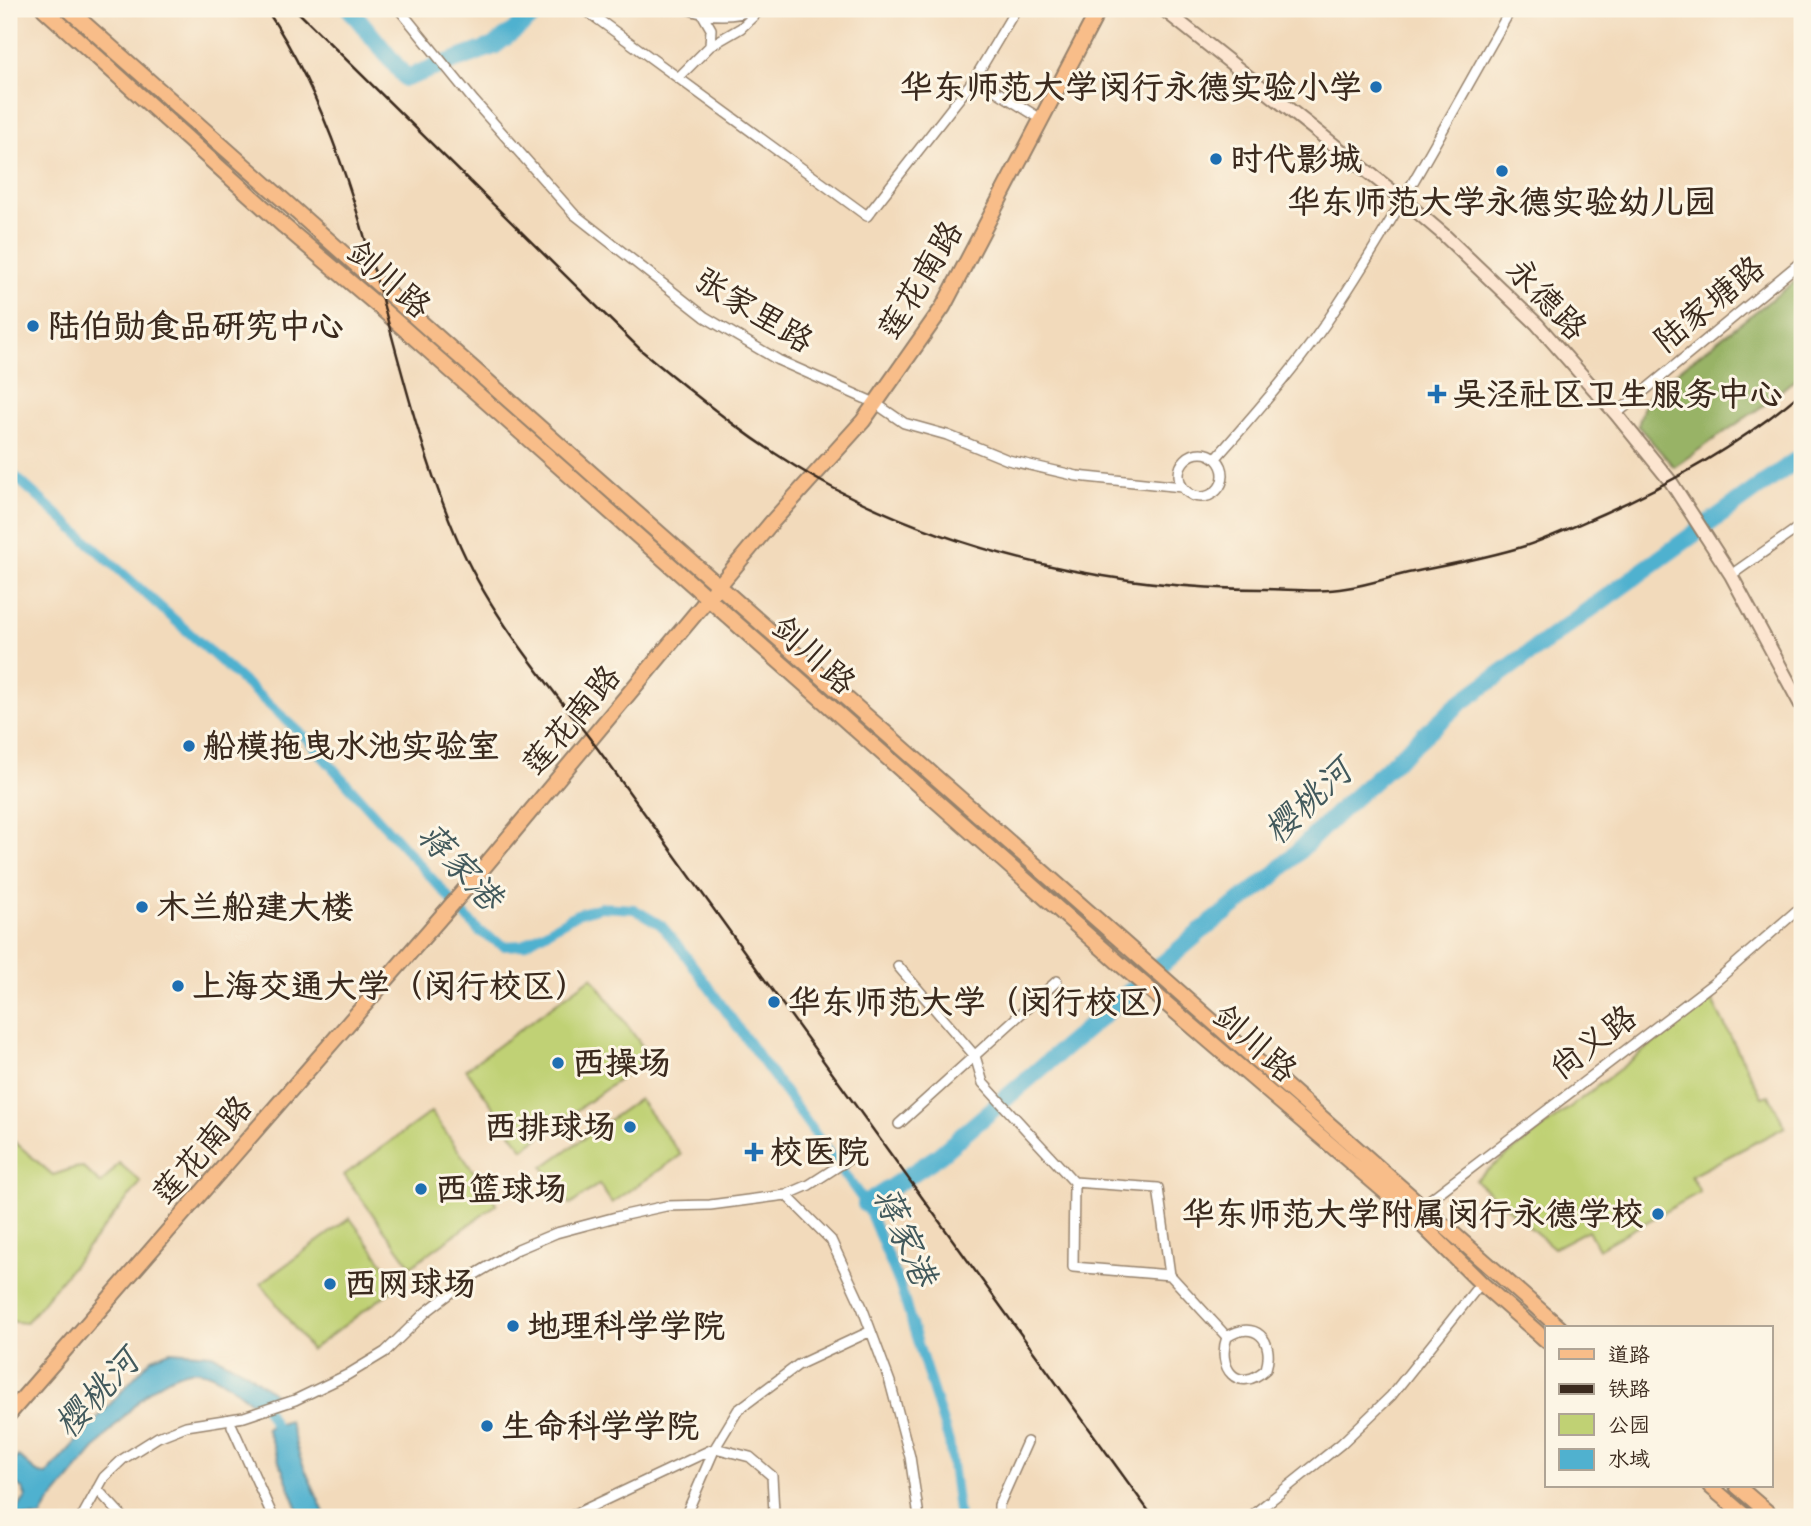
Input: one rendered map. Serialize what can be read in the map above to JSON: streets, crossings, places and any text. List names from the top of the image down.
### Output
{
  "streets": {
    "main road": ["剑川路", "莲花南路"],
    "street": [
      "永德路",
      "陆家塘路",
      "张家里路",
      "尚义路"
    ]
  },
  "crossings": [
    ["剑川路", "莲花南路"],
    ["剑川路", "尚义路"],
    ["莲花南路", "张家里路"],
    ["永德路", "陆家塘路"]
  ],
  "water": ["樱桃河", "蒋家港"],
  "places": {
    "other": [
      "华东师范大学闵行永德实验小学",
      "时代影城",
      "华东师范大学永德实验幼儿园",
      "陆伯勋食品研究中心",
      "船模拖曳水池实验室",
      "木兰船建大楼",
      "上海交通大学（闵行校区）",
      "华东师范大学（闵行校区）",
      "西操场",
      "西排球场",
      "西篮球场",
      "华东师范大学附属闵行永德学校",
      "西网球场",
      "地理科学学院",
      "生命科学学院"
    ],
    "health": ["吴泾社区卫生服务中心", "校医院"]
  },
  "legend": [
    "道路",
    "铁路",
    "公园",
    "水域"
  ]
}
